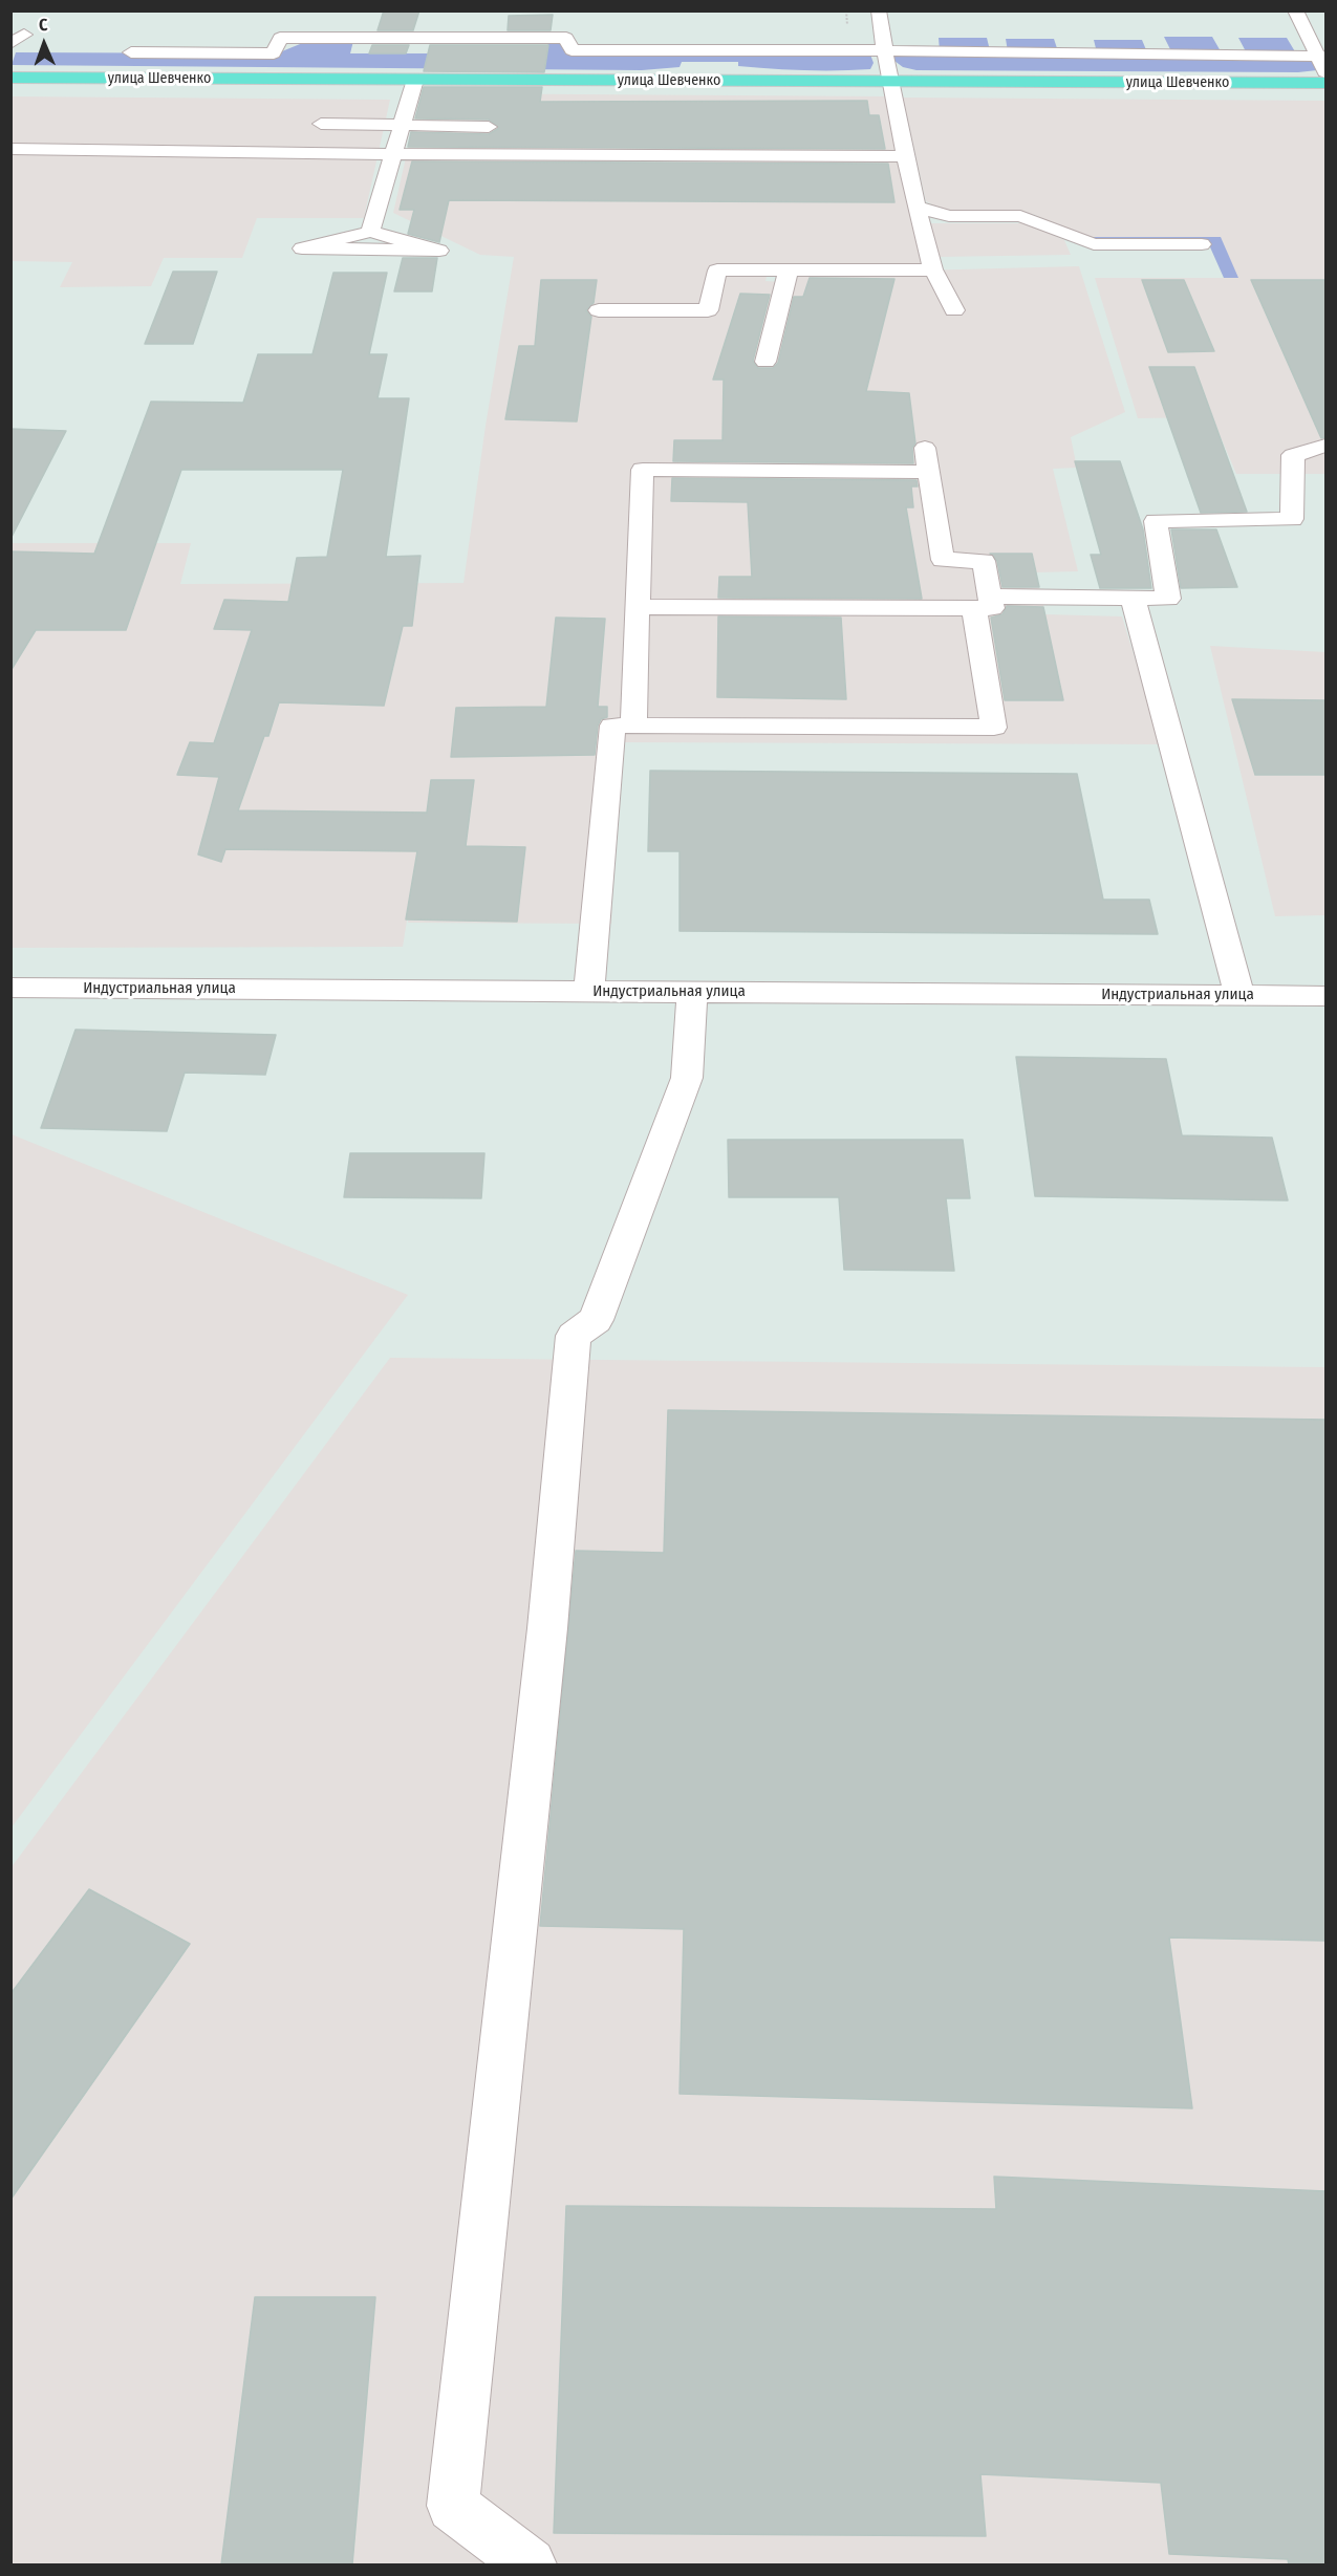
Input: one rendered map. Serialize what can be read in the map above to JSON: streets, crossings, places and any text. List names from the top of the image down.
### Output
{
  "streets": {
    "main road": ["улица Шевченко"],
    "street": ["Индустриальная улица"]
  },
  "north": "top"
}
